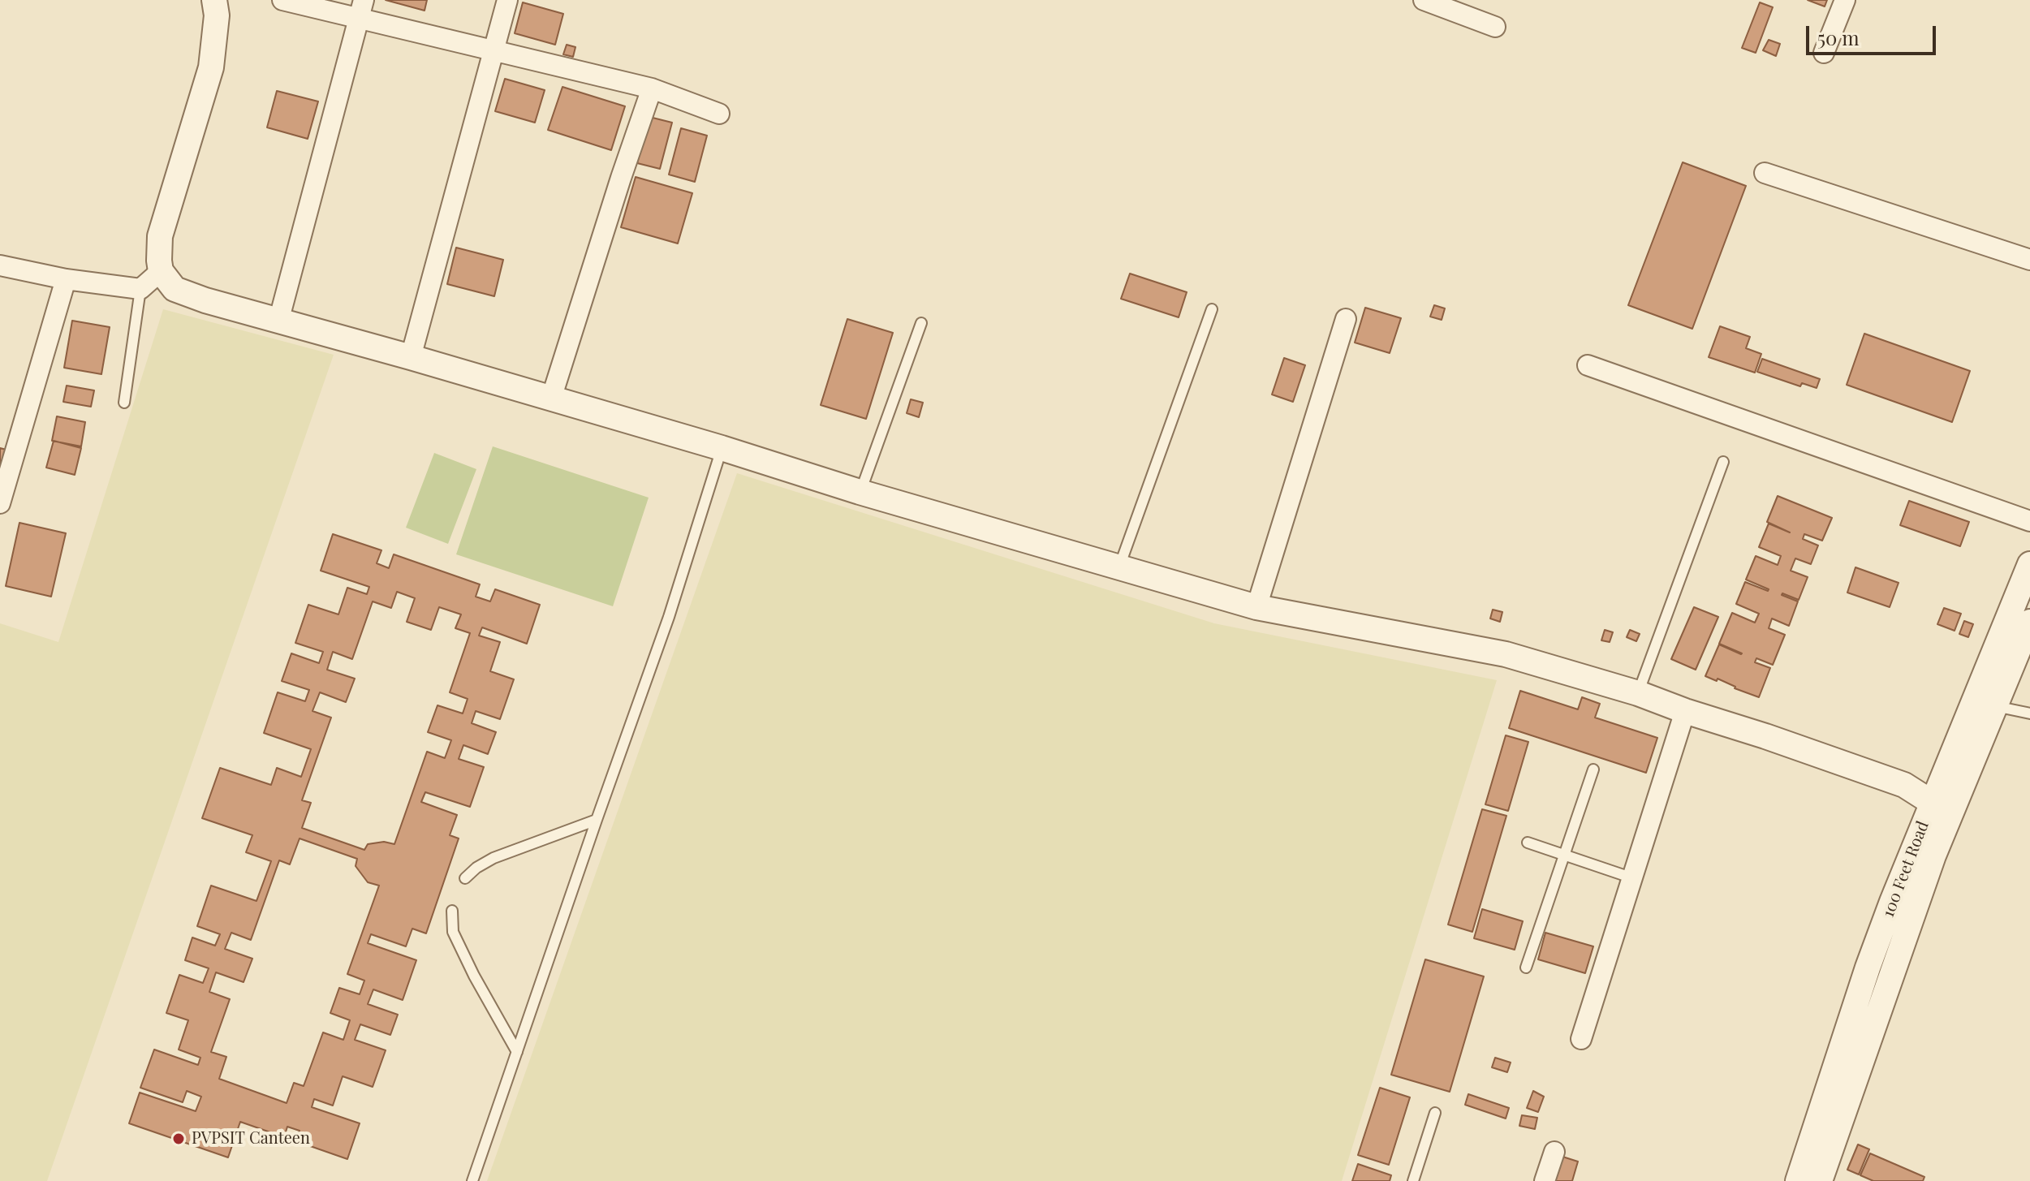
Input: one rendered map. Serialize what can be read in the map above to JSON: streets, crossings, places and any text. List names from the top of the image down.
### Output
{
  "streets": {
    "street": ["100 Feet Road"]
  },
  "places": ["PVPSIT Canteen"],
  "scale_bar": "50 m"
}
